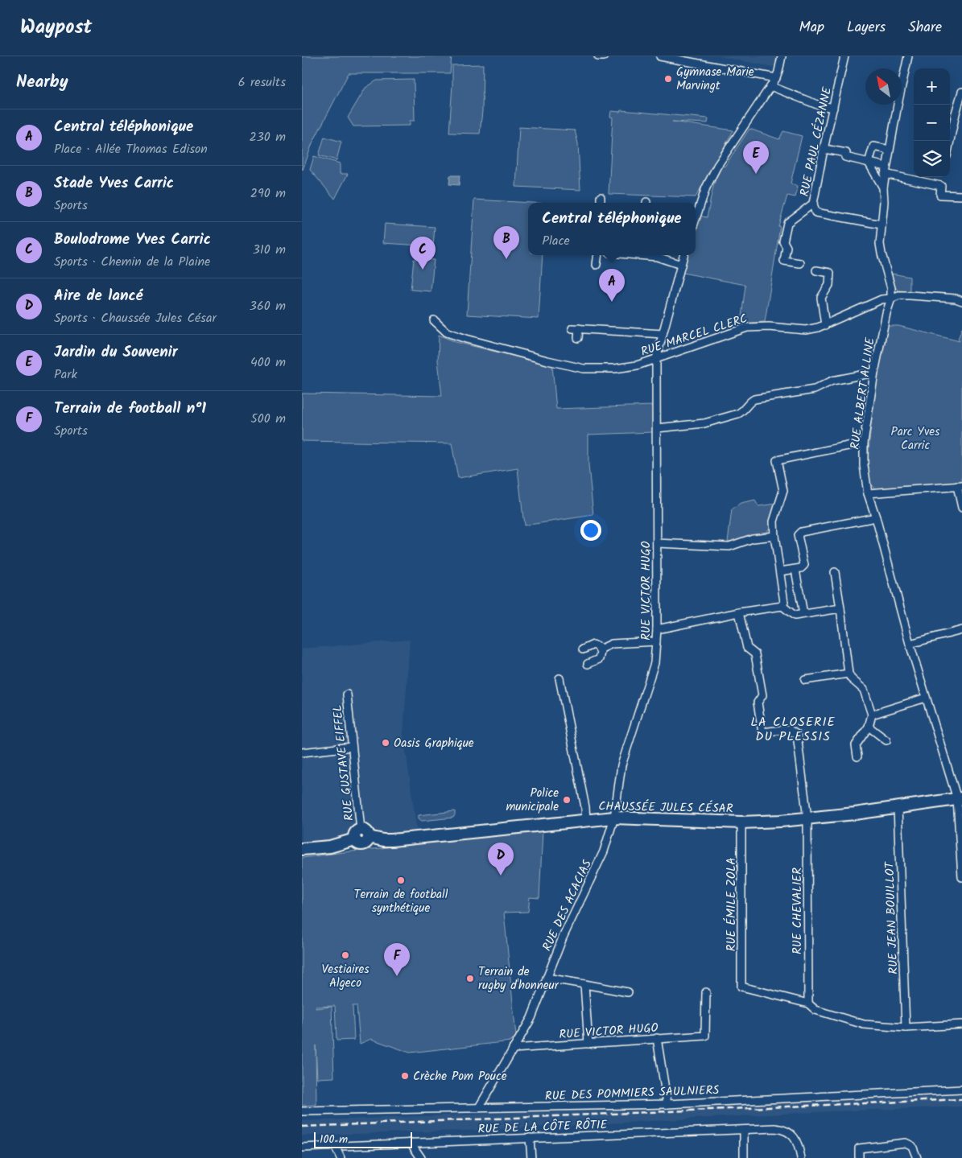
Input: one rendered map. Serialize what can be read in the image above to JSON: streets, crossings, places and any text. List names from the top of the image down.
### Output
{
  "streets": {
    "street": [
      "RUE PAUL CÉZANNE",
      "RUE MARCEL CLERC",
      "RUE ALBERT ALLINE",
      "RUE VICTOR HUGO",
      "RUE GUSTAVE EIFFEL",
      "CHAUSSÉE JULES CÉSAR",
      "RUE ÉMILE ZOLA",
      "RUE DES ACACIAS",
      "RUE CHEVALIER",
      "RUE JEAN BOUILLOT",
      "RUE DES POMMIERS SAULNIERS",
      "RUE DE LA CÔTE RÔTIE"
    ]
  },
  "crossings": [
    ["RUE PAUL CÉZANNE", "RUE ALBERT ALLINE"],
    ["RUE MARCEL CLERC", "RUE ALBERT ALLINE"],
    ["RUE MARCEL CLERC", "RUE VICTOR HUGO"],
    ["RUE ALBERT ALLINE", "CHAUSSÉE JULES CÉSAR"],
    ["RUE VICTOR HUGO", "CHAUSSÉE JULES CÉSAR"],
    ["RUE VICTOR HUGO", "RUE DES ACACIAS"],
    ["RUE GUSTAVE EIFFEL", "CHAUSSÉE JULES CÉSAR"],
    ["CHAUSSÉE JULES CÉSAR", "RUE ÉMILE ZOLA"],
    ["CHAUSSÉE JULES CÉSAR", "RUE DES ACACIAS"],
    ["CHAUSSÉE JULES CÉSAR", "RUE CHEVALIER"],
    ["CHAUSSÉE JULES CÉSAR", "RUE JEAN BOUILLOT"],
    ["RUE ÉMILE ZOLA", "RUE CHEVALIER"],
    ["RUE DES ACACIAS", "RUE DES POMMIERS SAULNIERS"]
  ],
  "districts": ["LA CLOSERIE DU PLESSIS"],
  "parks": ["Parc Yves Carric"],
  "places": [
    "Gymnase Marie Marvingt",
    "Oasis Graphique",
    "Police municipale",
    "Terrain de football synthétique",
    "Vestiaires Algeco",
    "Terrain de rugby d'honneur",
    "Crèche Pom Pouce"
  ],
  "scale_bar": "100 m",
  "north": "top left",
  "page": {
    "header": "Waypost",
    "nav": ["Map", "Layers", "Share"],
    "heading": ["Nearby", "6 results"],
    "map_buttons": ["+", "−"],
    "list": [
      {
        "mark": "A",
        "name": "Central téléphonique",
        "note": "Place · Allée Thomas Edison",
        "value": "230 m"
      },
      {
        "mark": "B",
        "name": "Stade Yves Carric",
        "note": "Sports",
        "value": "290 m"
      },
      {
        "mark": "C",
        "name": "Boulodrome Yves Carric",
        "note": "Sports · Chemin de la Plaine",
        "value": "310 m"
      },
      {
        "mark": "D",
        "name": "Aire de lancé",
        "note": "Sports · Chaussée Jules César",
        "value": "360 m"
      },
      {
        "mark": "E",
        "name": "Jardin du Souvenir",
        "note": "Park",
        "value": "400 m"
      },
      {
        "mark": "F",
        "name": "Terrain de football n°1",
        "note": "Sports",
        "value": "500 m"
      }
    ],
    "pins": [
      "E",
      "B",
      "C",
      "A",
      "D",
      "F"
    ],
    "popup": ["Central téléphonique", "Place"],
    "scale": "100 m"
  }
}
